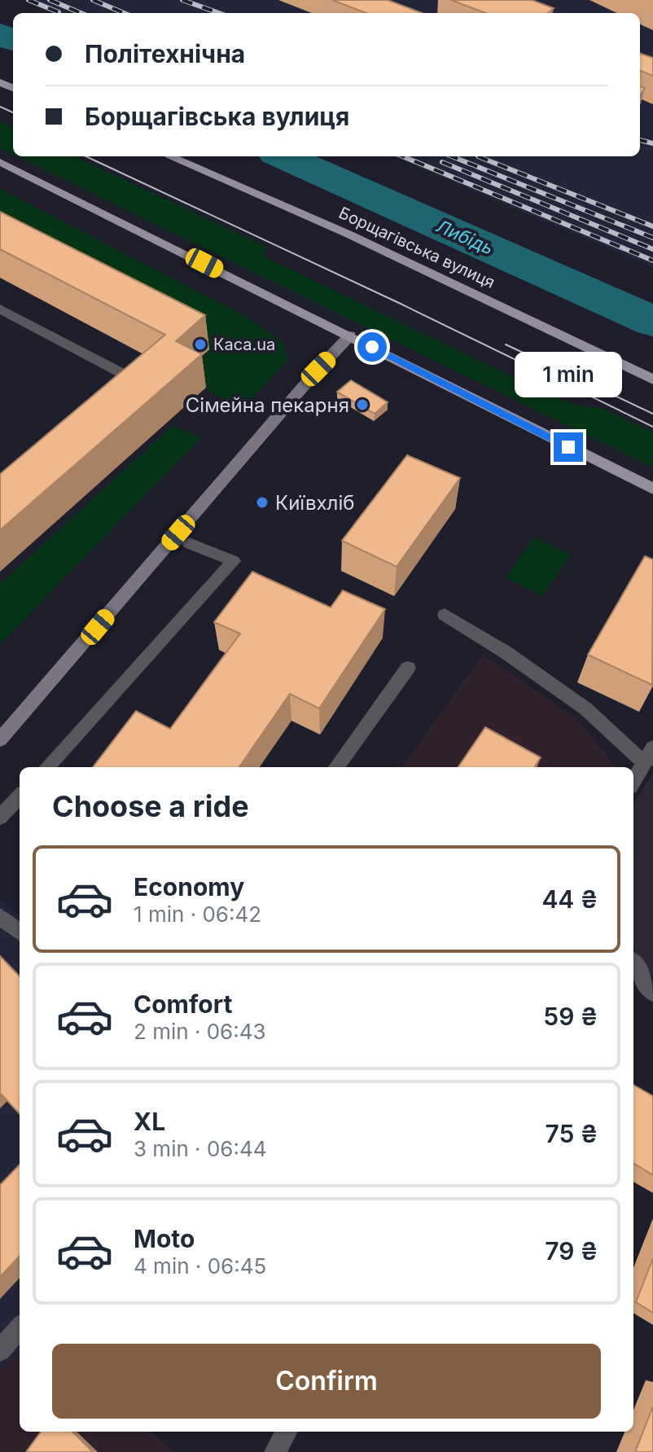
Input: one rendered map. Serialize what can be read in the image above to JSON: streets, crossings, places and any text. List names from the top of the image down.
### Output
{
  "streets": {
    "main road": ["Борщагівська вулиця"]
  },
  "water": ["Либідь"],
  "places": ["Каса.ua", "Сімейна пекарня", "Київхліб"],
  "page": {
    "banner": ["Політехнічна", "Борщагівська вулиця"],
    "bubble": "1 min",
    "heading": "Choose a ride",
    "list": [
      {
        "name": "Economy",
        "note": "1 min · 06:42",
        "value": "44 ₴"
      },
      {
        "name": "Comfort",
        "note": "2 min · 06:43",
        "value": "59 ₴"
      },
      {
        "name": "XL",
        "note": "3 min · 06:44",
        "value": "75 ₴"
      },
      {
        "name": "Moto",
        "note": "4 min · 06:45",
        "value": "79 ₴"
      }
    ],
    "buttons": "Confirm"
  }
}
